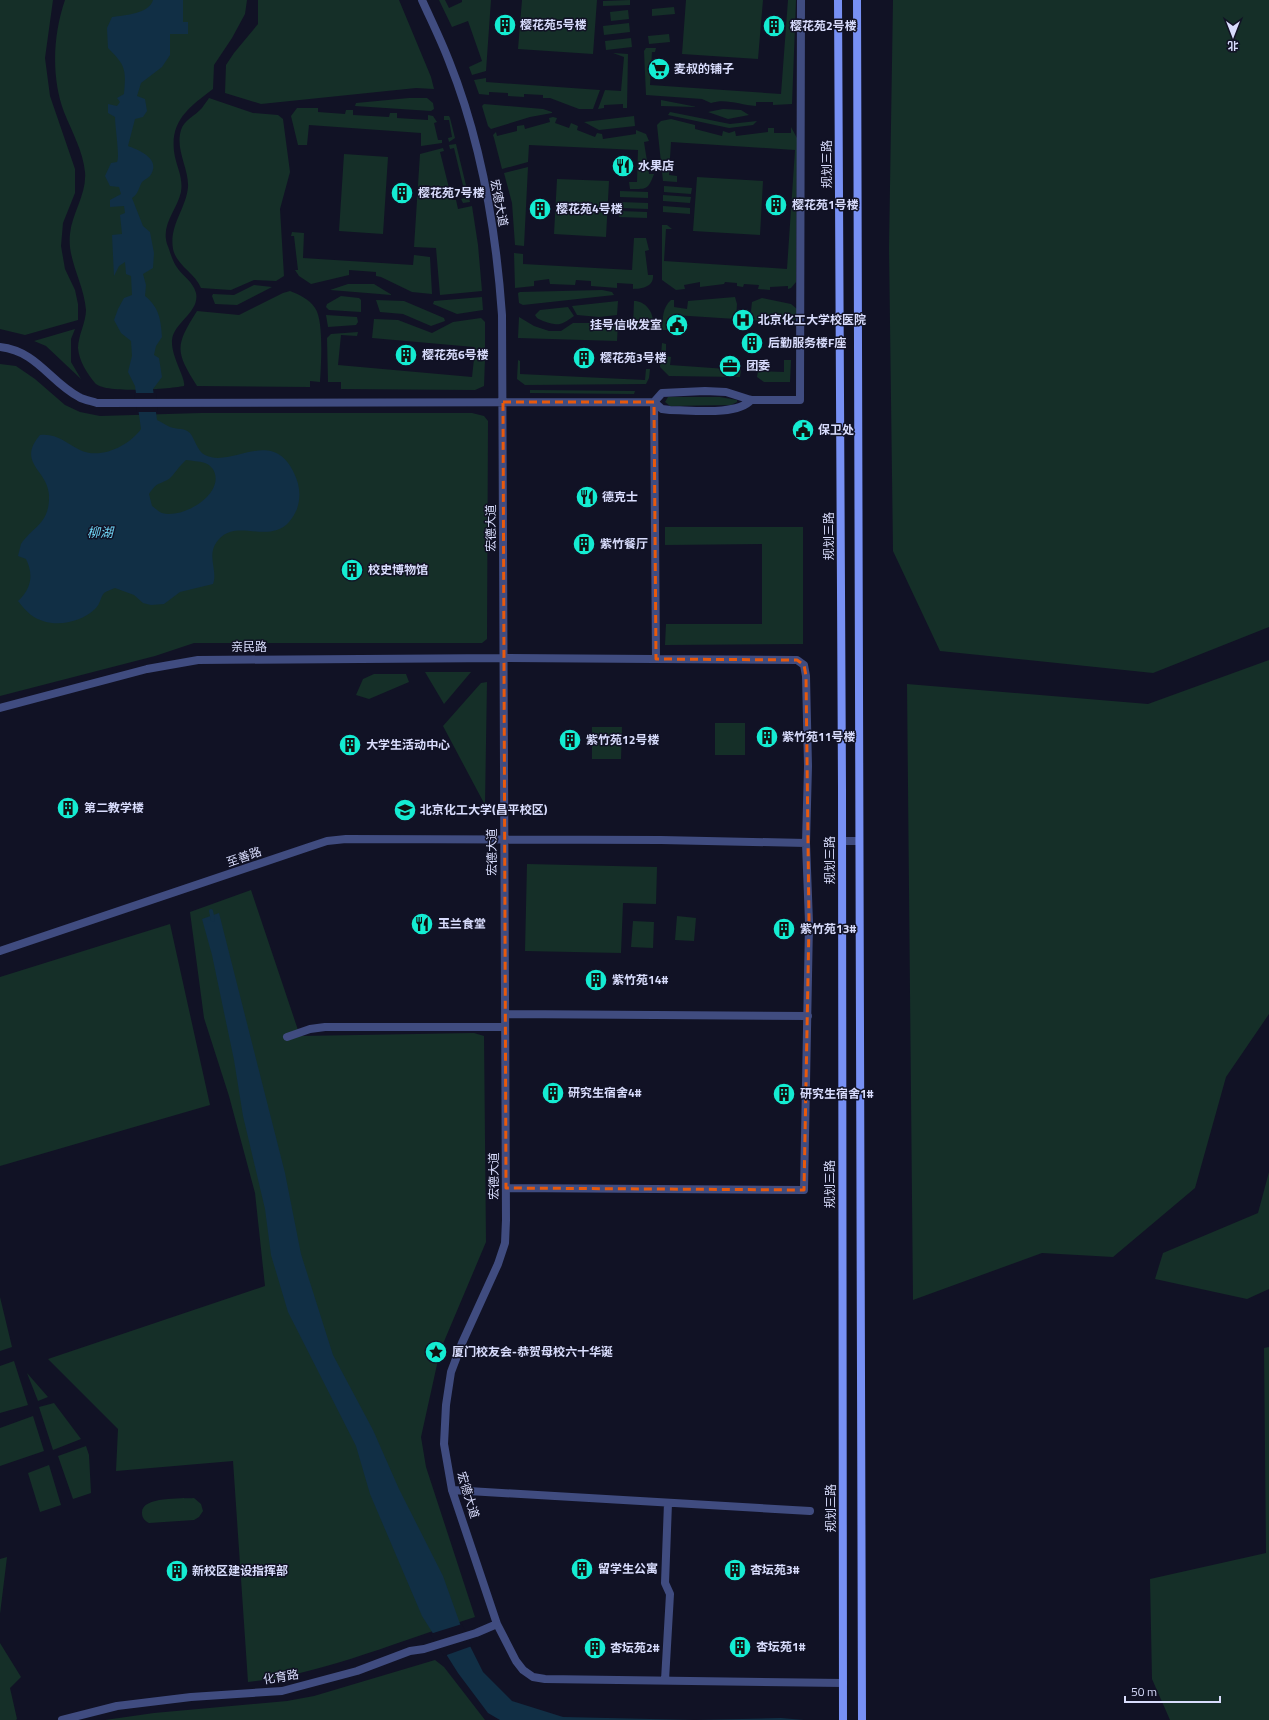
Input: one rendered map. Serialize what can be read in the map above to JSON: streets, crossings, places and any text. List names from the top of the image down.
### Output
{
  "streets": {
    "main road": ["规划三路"],
    "street": [
      "宏德大道",
      "亲民路",
      "至善路",
      "化育路"
    ]
  },
  "crossings": [
    ["规划三路", "宏德大道"],
    ["宏德大道", "亲民路"],
    ["宏德大道", "至善路"],
    ["宏德大道", "化育路"],
    ["亲民路", "至善路"]
  ],
  "water": ["柳湖"],
  "places": {
    "building": [
      "樱花苑5号楼",
      "樱花苑2号楼",
      "樱花苑7号楼",
      "樱花苑1号楼",
      "樱花苑4号楼",
      "后勤服务楼F座",
      "樱花苑6号楼",
      "樱花苑3号楼",
      "紫竹餐厅",
      "校史博物馆",
      "紫竹苑11号楼",
      "紫竹苑12号楼",
      "大学生活动中心",
      "第二教学楼",
      "紫竹苑13#",
      "紫竹苑14#",
      "研究生宿舍4#",
      "研究生宿舍1#",
      "留学生公寓",
      "杏坛苑3#",
      "新校区建设指挥部",
      "杏坛苑1#",
      "杏坛苑2#"
    ],
    "supermarket": ["麦叔的铺子"],
    "restaurant": ["水果店", "德克士", "玉兰食堂"],
    "hospital": ["北京化工大学校医院"],
    "public building": ["挂号信收发室", "保卫处"],
    "office": ["团委"],
    "school or university": ["北京化工大学(昌平校区)"],
    "place": ["厦门校友会-恭贺母校六十华诞"]
  },
  "scale_bar": "50 m",
  "north": "bottom"
}
